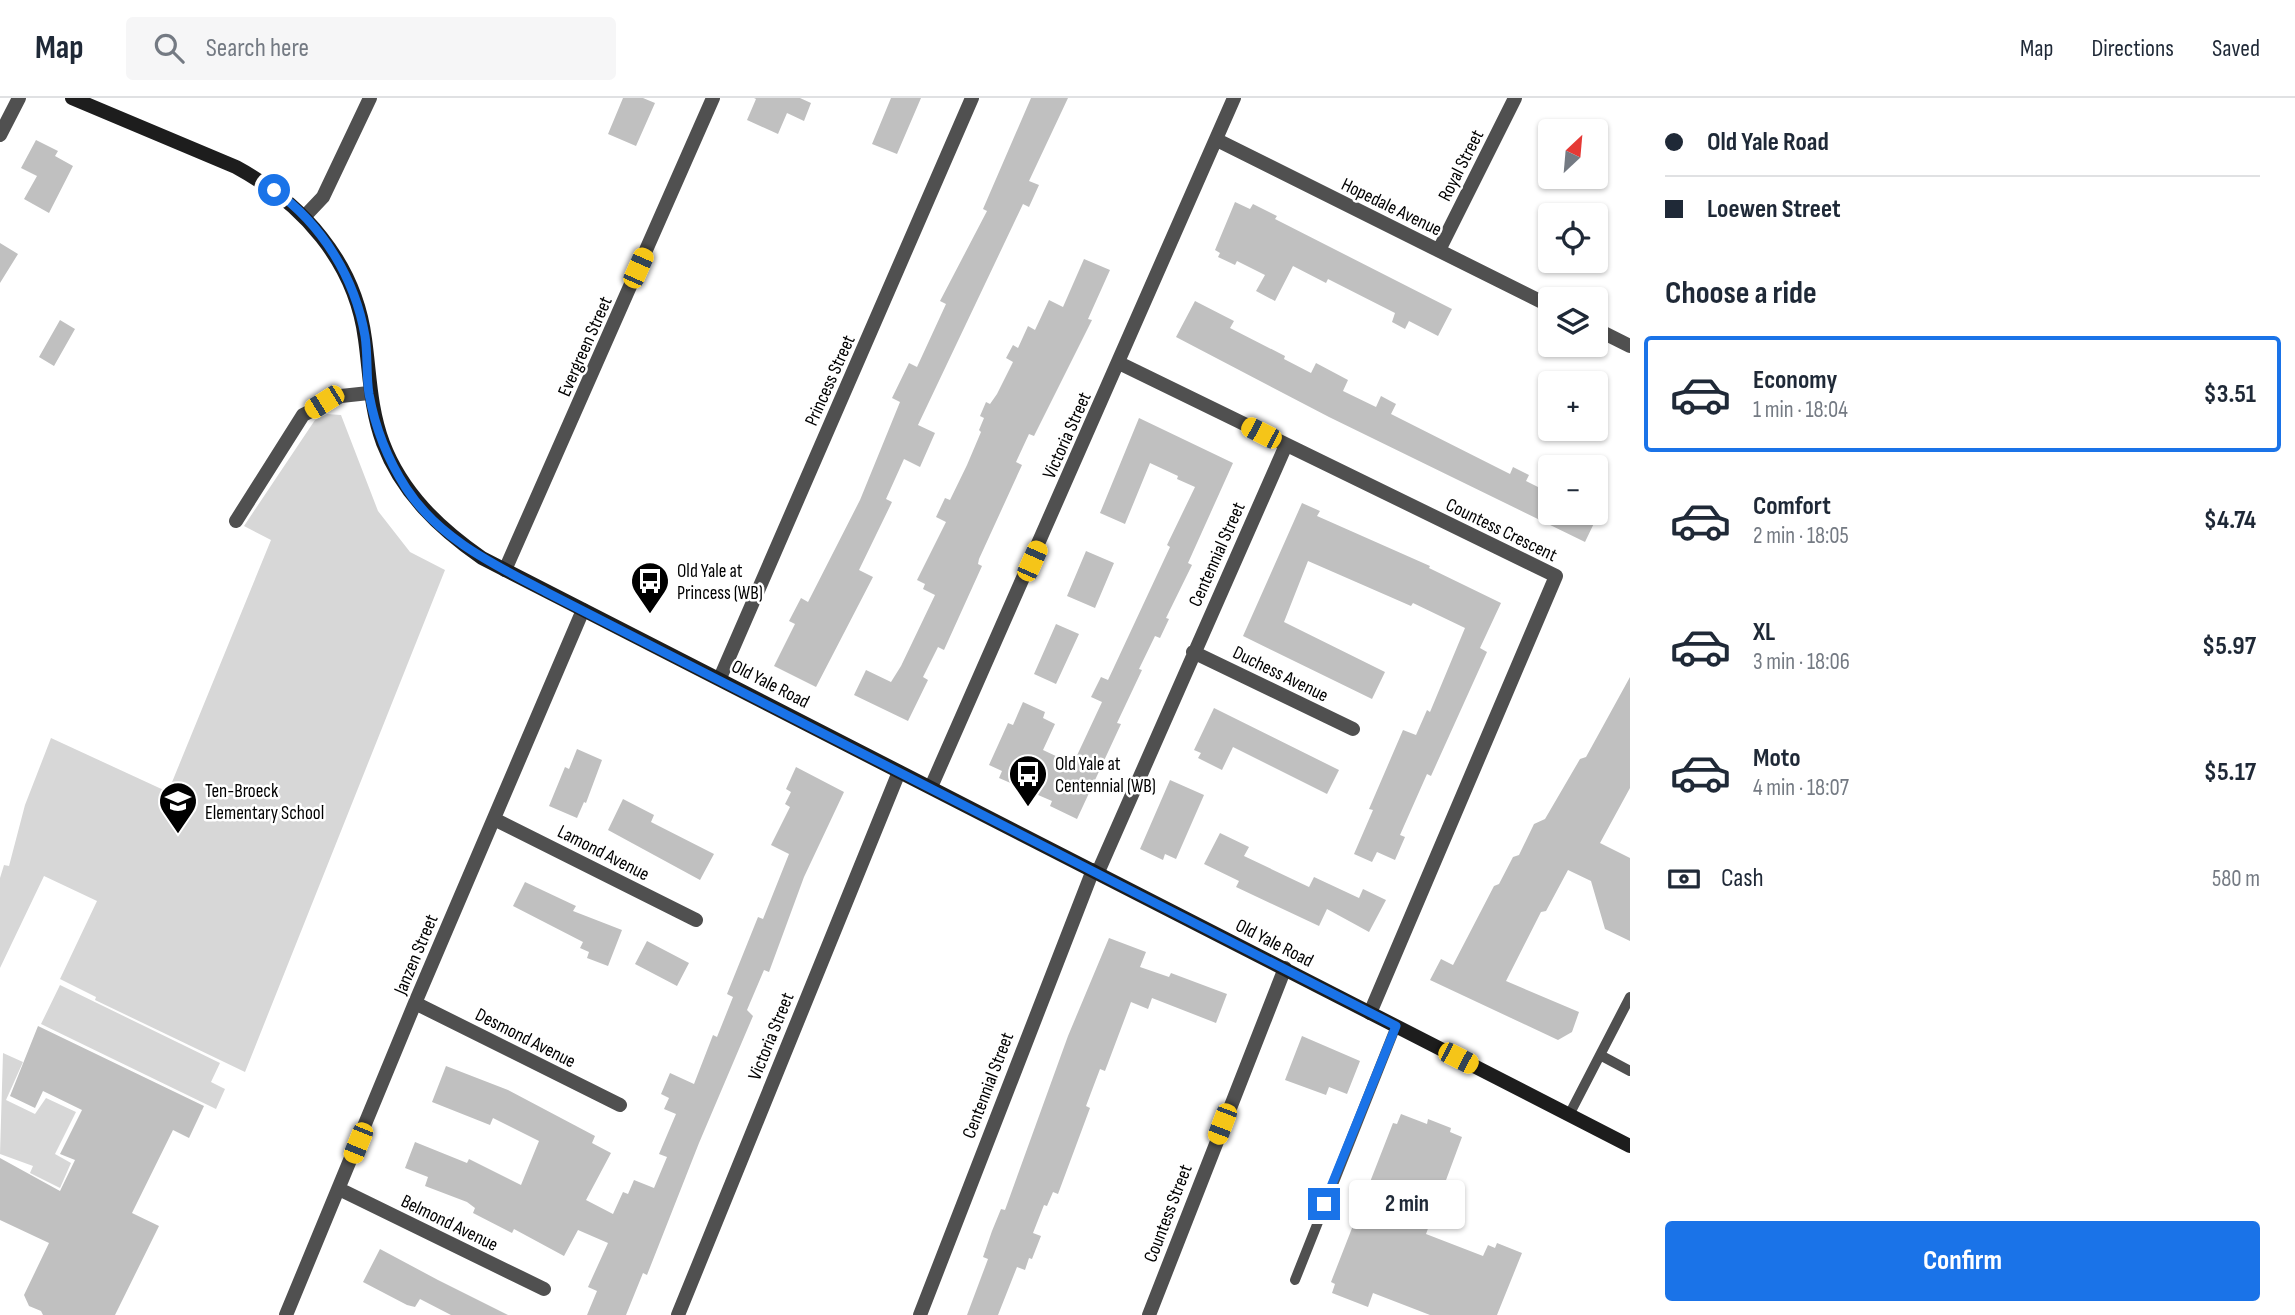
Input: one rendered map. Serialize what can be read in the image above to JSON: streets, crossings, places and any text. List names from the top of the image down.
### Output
{
  "streets": {
    "street": [
      "Royal Street",
      "Hopedale Avenue",
      "Evergreen Street",
      "Princess Street",
      "Victoria Street",
      "Countess Crescent",
      "Centennial Street",
      "Duchess Avenue",
      "Old Yale Road",
      "Lamond Avenue",
      "Janzen Street",
      "Desmond Avenue",
      "Countess Street",
      "Belmond Avenue"
    ]
  },
  "crossings": [
    ["Royal Street", "Hopedale Avenue"],
    ["Hopedale Avenue", "Victoria Street"],
    ["Evergreen Street", "Old Yale Road"],
    ["Princess Street", "Old Yale Road"],
    ["Victoria Street", "Countess Crescent"],
    ["Victoria Street", "Old Yale Road"],
    ["Countess Crescent", "Centennial Street"],
    ["Countess Crescent", "Old Yale Road"],
    ["Centennial Street", "Duchess Avenue"],
    ["Centennial Street", "Old Yale Road"],
    ["Old Yale Road", "Janzen Street"],
    ["Old Yale Road", "Countess Street"],
    ["Lamond Avenue", "Janzen Street"],
    ["Janzen Street", "Desmond Avenue"],
    ["Janzen Street", "Belmond Avenue"]
  ],
  "places": {
    "bus stop": ["Old Yale at Princess (WB)", "Old Yale at Centennial (WB)"],
    "school or university": ["Ten-Broeck Elementary School"]
  },
  "north": "top right",
  "page": {
    "header": "Map",
    "search": "Search here",
    "nav": ["Map", "Directions", "Saved"],
    "banner": ["Old Yale Road", "Loewen Street"],
    "map_buttons": ["+", "−"],
    "heading": "Choose a ride",
    "list": [
      {
        "name": "Economy",
        "note": "1 min · 18:04",
        "value": "$3.51"
      },
      {
        "name": "Comfort",
        "note": "2 min · 18:05",
        "value": "$4.74"
      },
      {
        "name": "XL",
        "note": "3 min · 18:06",
        "value": "$5.97"
      },
      {
        "name": "Moto",
        "note": "4 min · 18:07",
        "value": "$5.17"
      }
    ],
    "pay": ["Cash", "580 m"],
    "bubble": "2 min",
    "buttons": "Confirm"
  }
}
